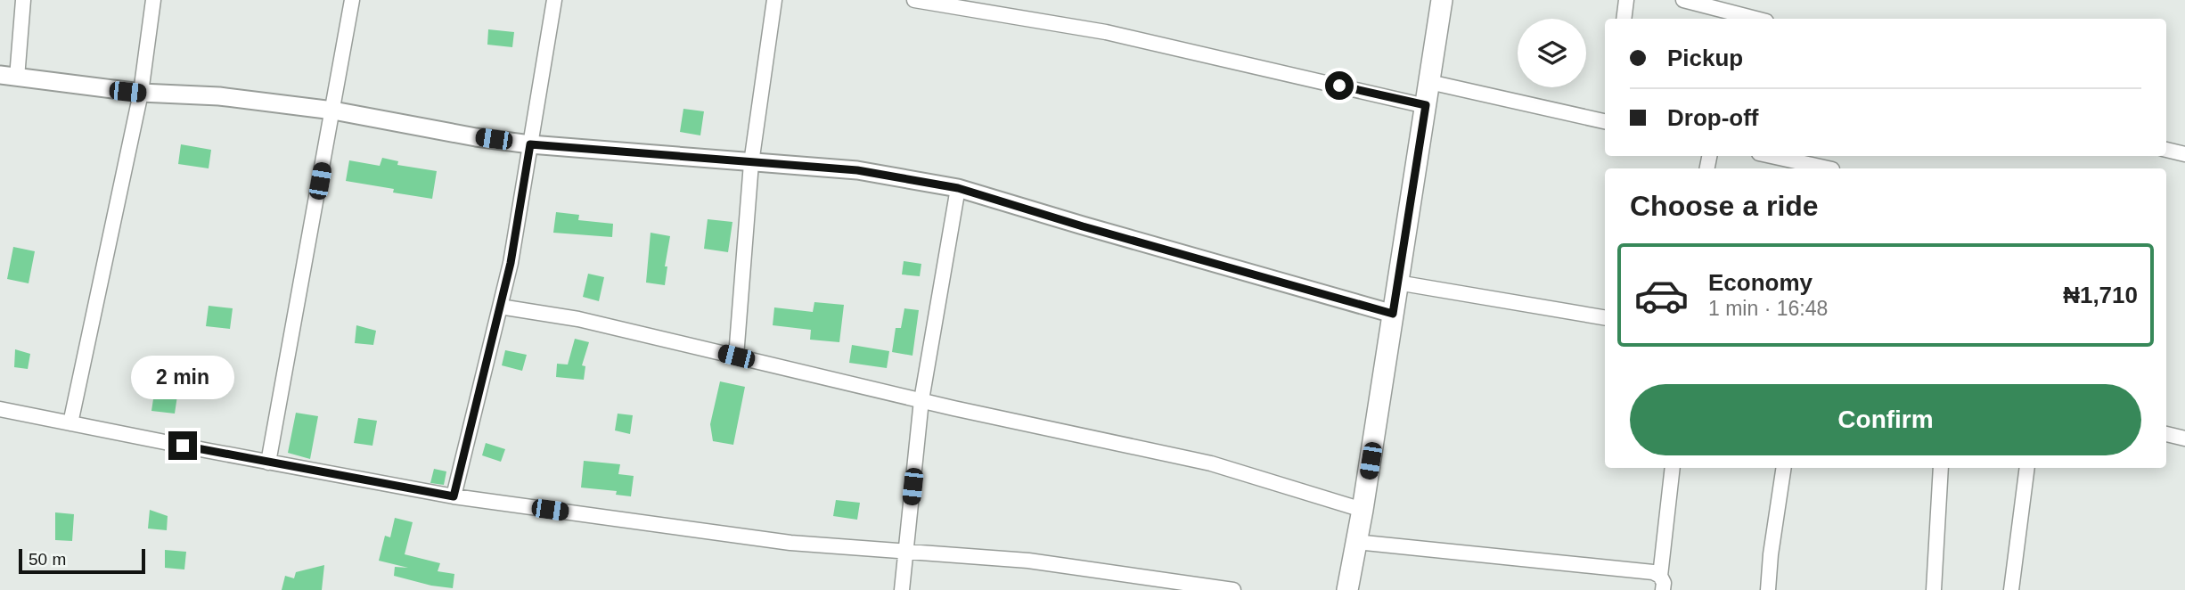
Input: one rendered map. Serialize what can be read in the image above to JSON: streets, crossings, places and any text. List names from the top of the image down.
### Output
{
  "scale_bar": "50 m",
  "page": {
    "banner": ["Pickup", "Drop-off"],
    "heading": "Choose a ride",
    "list": [
      {
        "name": "Economy",
        "note": "1 min · 16:48",
        "value": "₦1,710"
      }
    ],
    "bubble": "2 min",
    "buttons": "Confirm",
    "scale": "50 m"
  }
}
